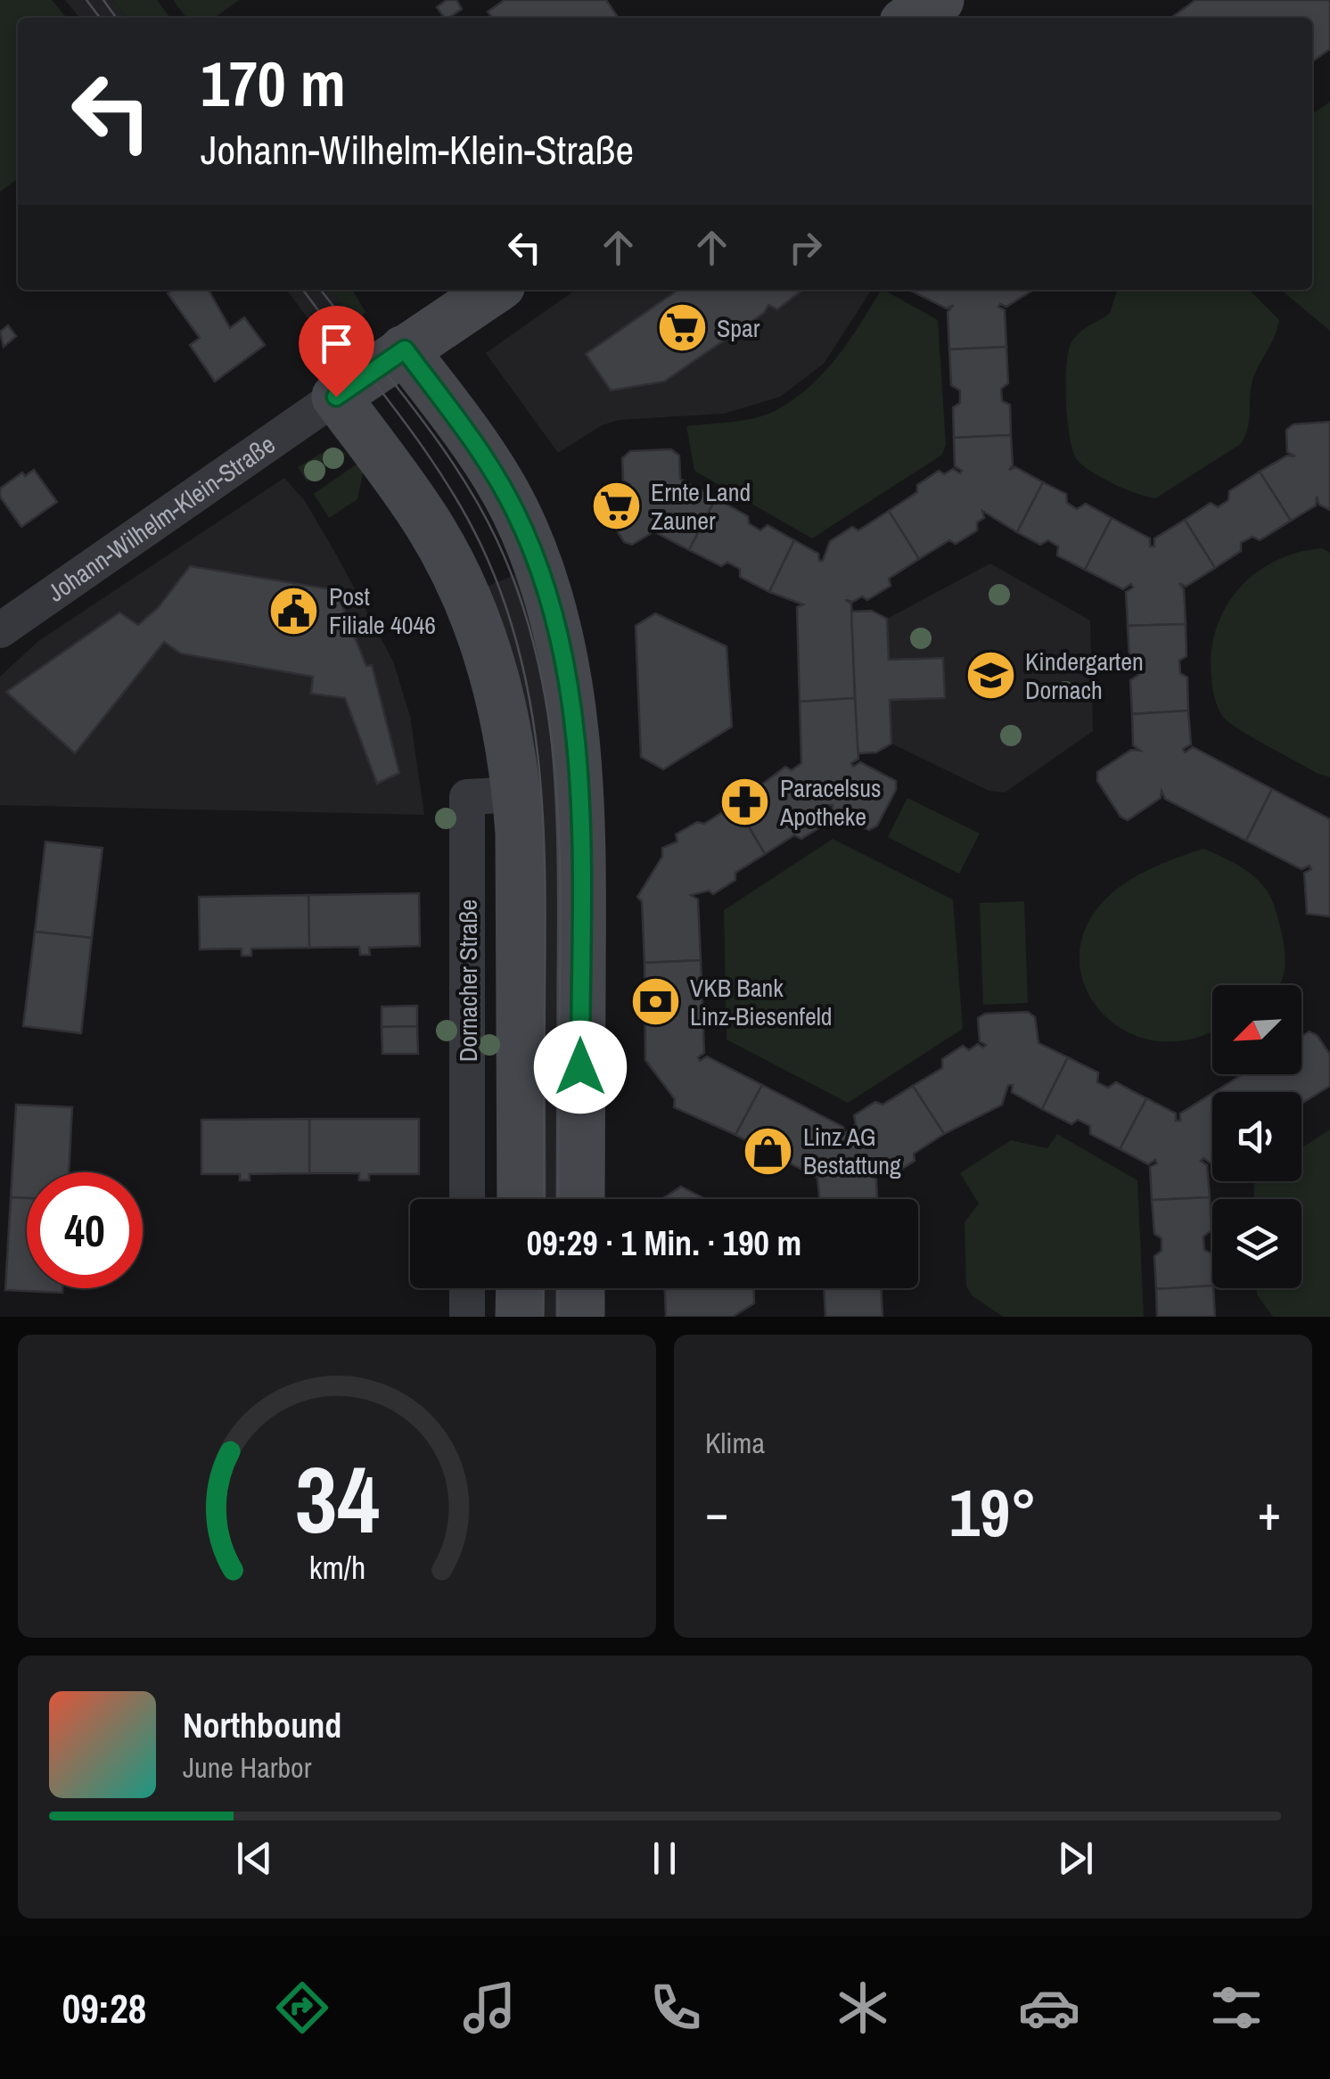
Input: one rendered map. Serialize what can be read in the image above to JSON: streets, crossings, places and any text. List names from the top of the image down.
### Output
{
  "streets": {
    "street": ["Johann-Wilhelm-Klein-Straße", "Dornacher Straße"]
  },
  "places": {
    "supermarket": ["Spar", "Ernte Land Zauner"],
    "public building": ["Post Filiale 4046"],
    "school or university": ["Kindergarten Dornach"],
    "pharmacy": ["Paracelsus Apotheke"],
    "bank": ["VKB Bank Linz-Biesenfeld"],
    "shop": ["Linz AG Bestattung"]
  },
  "north": "bottom left",
  "page": {
    "turn": ["170 m", "Johann-Wilhelm-Klein-Straße"],
    "limit": "40",
    "trip": "09:29 · 1 Min. · 190 m",
    "tile": "Klima",
    "heat": ["−", "19°", "+"],
    "song": ["Northbound", "June Harbor"],
    "tabs": "09:28",
    "gauge": ["34", "km/h"]
  }
}
